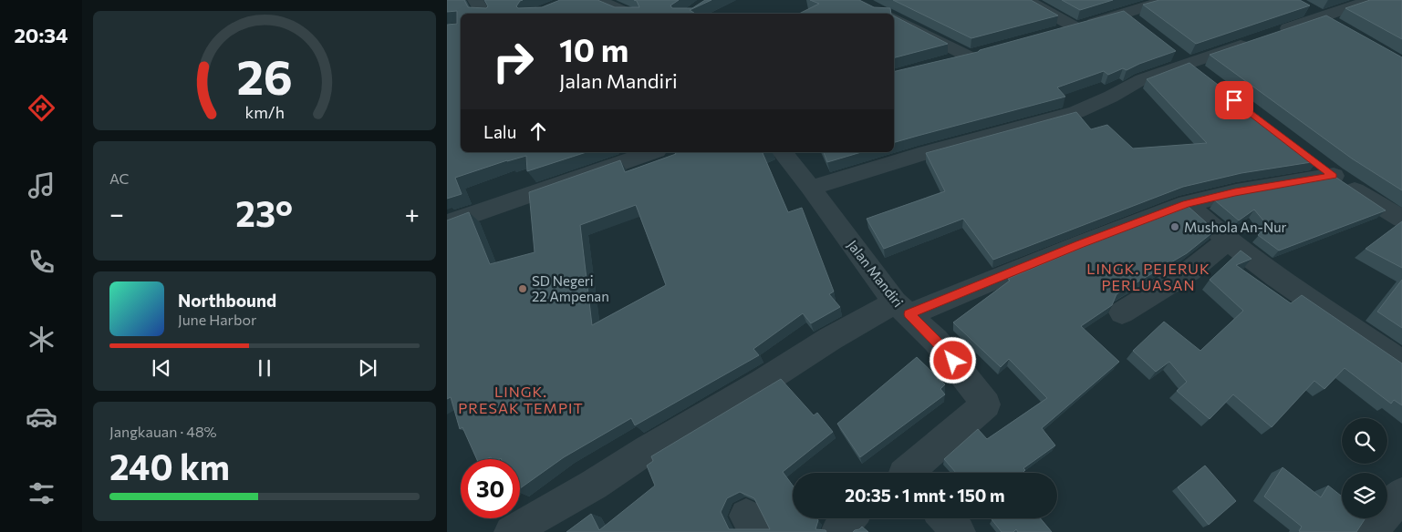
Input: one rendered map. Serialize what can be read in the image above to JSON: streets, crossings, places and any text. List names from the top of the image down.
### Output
{
  "streets": {
    "street": ["Jalan Mandiri"]
  },
  "districts": ["LINGK. PEJERUK PERLUASAN", "LINGK. PRESAK TEMPIT"],
  "places": ["Mushola An-Nur", "SD Negeri 22 Ampenan"],
  "page": {
    "tabs": "20:34",
    "turn": ["10 m", "Jalan Mandiri"],
    "then": "Lalu",
    "tile": [
      "AC",
      ["Jangkauan · 48%", "240 km"]
    ],
    "heat": ["−", "23°", "+"],
    "song": ["Northbound", "June Harbor"],
    "limit": "30",
    "trip": "20:35 · 1 mnt · 150 m",
    "gauge": ["26", "km/h"]
  }
}
